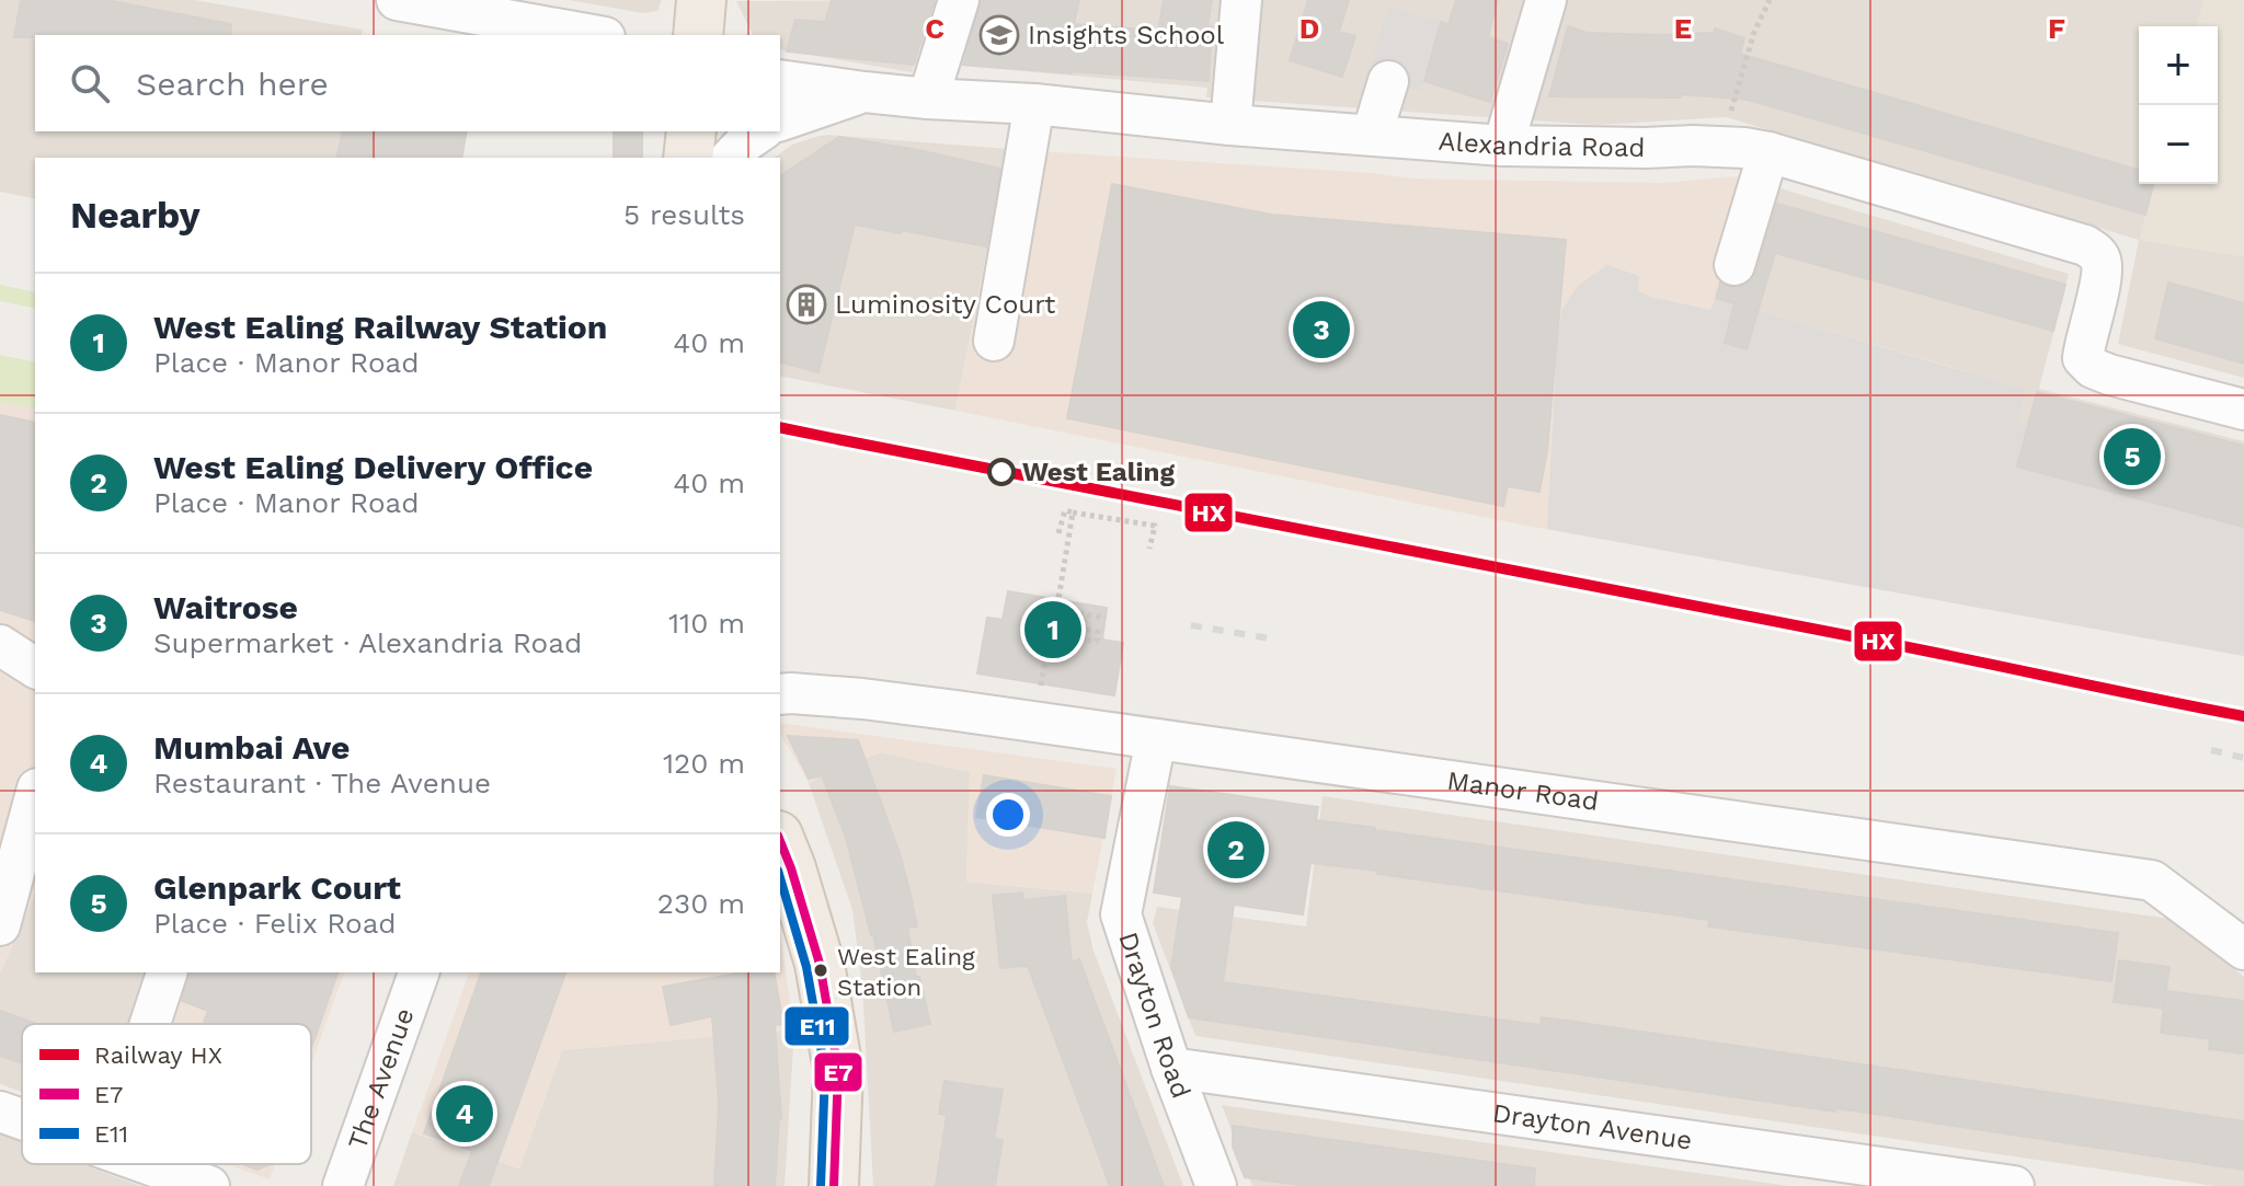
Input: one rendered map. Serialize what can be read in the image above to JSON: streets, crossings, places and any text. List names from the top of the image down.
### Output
{
  "streets": {
    "street": [
      "Alexandria Road",
      "Manor Road",
      "Drayton Road",
      "The Avenue",
      "Drayton Avenue"
    ]
  },
  "crossings": [
    ["Manor Road", "Drayton Road"],
    ["Drayton Road", "Drayton Avenue"]
  ],
  "places": {
    "school or university": ["Insights School"],
    "building": ["Luminosity Court"],
    "other": ["West Ealing", "West Ealing Station"]
  },
  "lines": ["rail line HX", "transit line E7", "transit line E11"],
  "legend": ["Railway HX", "E7", "E11"],
  "page": {
    "map_buttons": ["+", "−"],
    "search": "Search here",
    "heading": ["Nearby", "5 results"],
    "list": [
      {
        "mark": "1",
        "name": "West Ealing Railway Station",
        "note": "Place · Manor Road",
        "value": "40 m"
      },
      {
        "mark": "2",
        "name": "West Ealing Delivery Office",
        "note": "Place · Manor Road",
        "value": "40 m"
      },
      {
        "mark": "3",
        "name": "Waitrose",
        "note": "Supermarket · Alexandria Road",
        "value": "110 m"
      },
      {
        "mark": "4",
        "name": "Mumbai Ave",
        "note": "Restaurant · The Avenue",
        "value": "120 m"
      },
      {
        "mark": "5",
        "name": "Glenpark Court",
        "note": "Place · Felix Road",
        "value": "230 m"
      }
    ],
    "pins": [
      "3",
      "5",
      "1",
      "2",
      "4"
    ]
  },
  "grid": {
    "columns": [
      "C",
      "D",
      "E",
      "F"
    ]
  }
}
